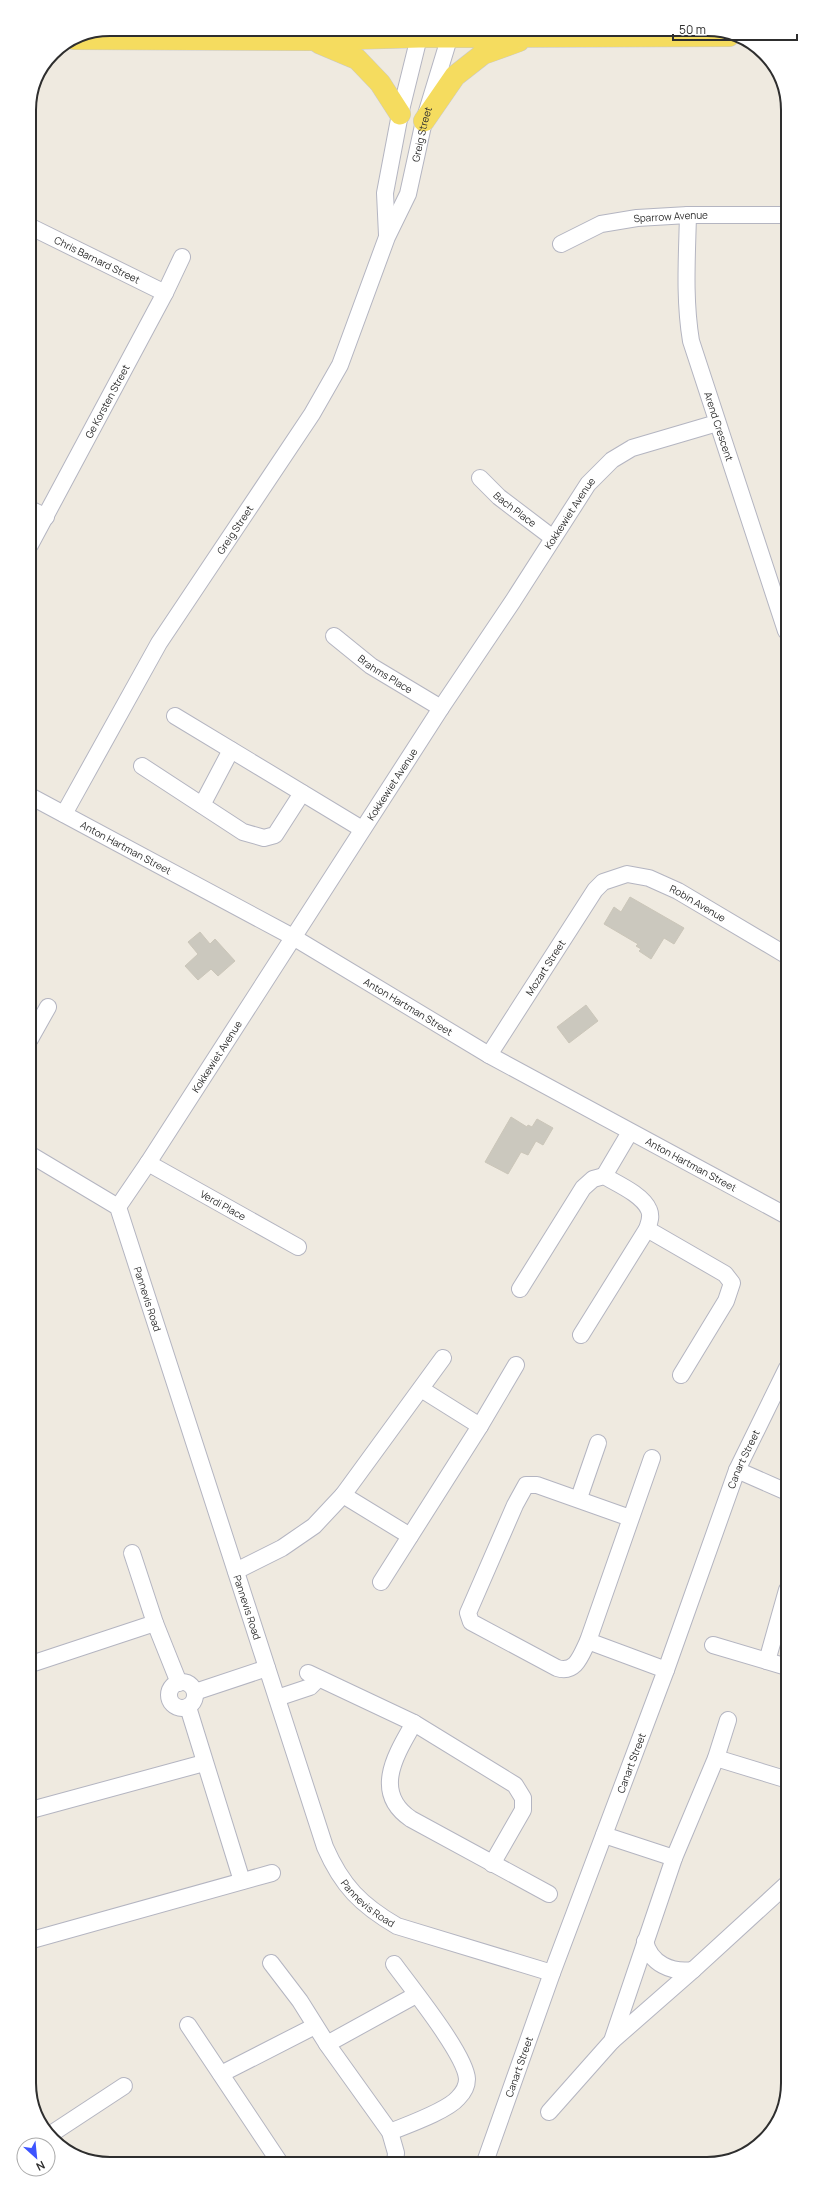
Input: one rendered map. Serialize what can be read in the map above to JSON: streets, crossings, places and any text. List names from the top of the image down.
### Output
{
  "streets": {
    "street": [
      "Greig Street",
      "Sparrow Avenue",
      "Chris Barnard Street",
      "Ge Korsten Street",
      "Arend Crescent",
      "Bach Place",
      "Kokkewiet Avenue",
      "Brahms Place",
      "Anton Hartman Street",
      "Robin Avenue",
      "Mozart Street",
      "Verdi Place",
      "Pannevis Road",
      "Canart Street"
    ]
  },
  "crossings": [
    ["Greig Street", "Anton Hartman Street"],
    ["Sparrow Avenue", "Arend Crescent"],
    ["Chris Barnard Street", "Ge Korsten Street"],
    ["Arend Crescent", "Kokkewiet Avenue"],
    ["Bach Place", "Kokkewiet Avenue"],
    ["Kokkewiet Avenue", "Brahms Place"],
    ["Kokkewiet Avenue", "Anton Hartman Street"],
    ["Kokkewiet Avenue", "Verdi Place"],
    ["Kokkewiet Avenue", "Pannevis Road"],
    ["Anton Hartman Street", "Mozart Street"],
    ["Robin Avenue", "Mozart Street"],
    ["Pannevis Road", "Canart Street"]
  ],
  "scale_bar": "50 m",
  "north": "bottom right"
}
